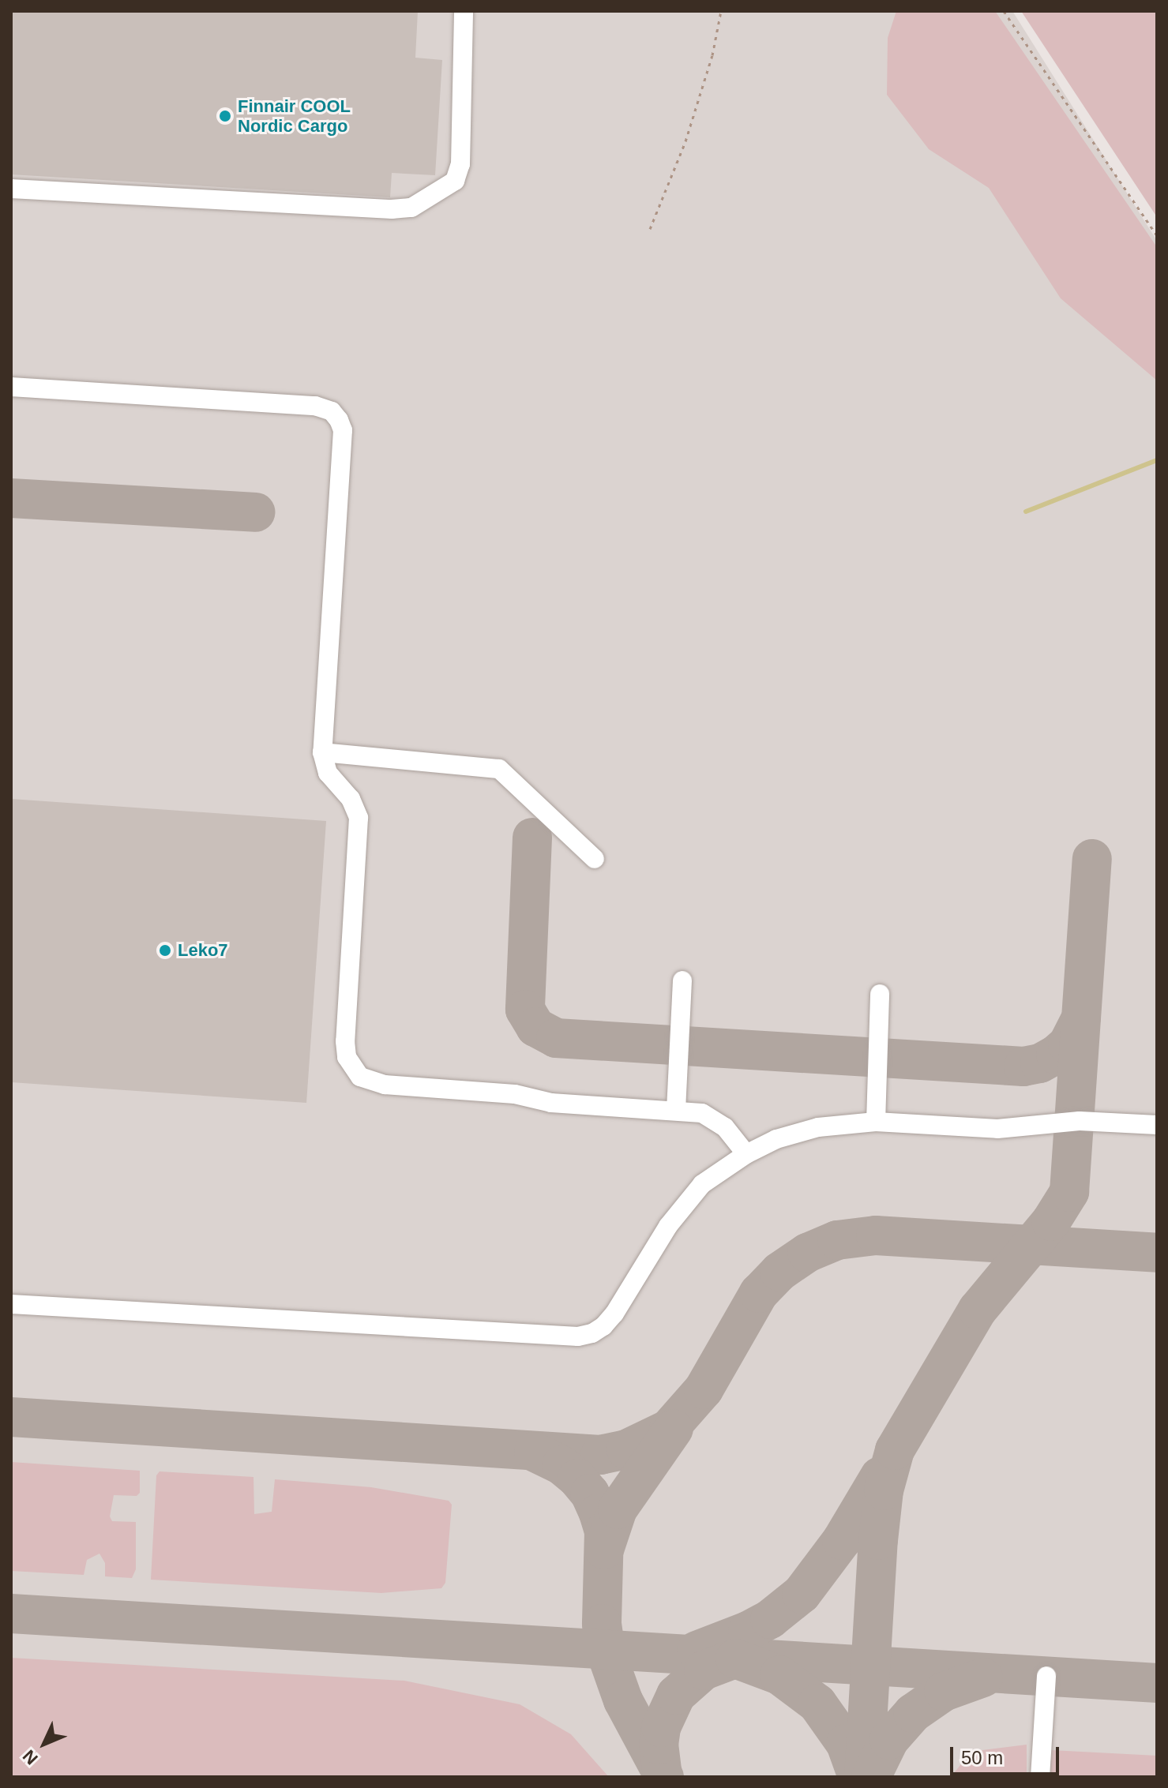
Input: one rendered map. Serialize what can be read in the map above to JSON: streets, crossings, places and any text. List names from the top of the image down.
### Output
{
  "places": ["Finnair COOL Nordic Cargo", "Leko7"],
  "scale_bar": "50 m",
  "north": "bottom left"
}
